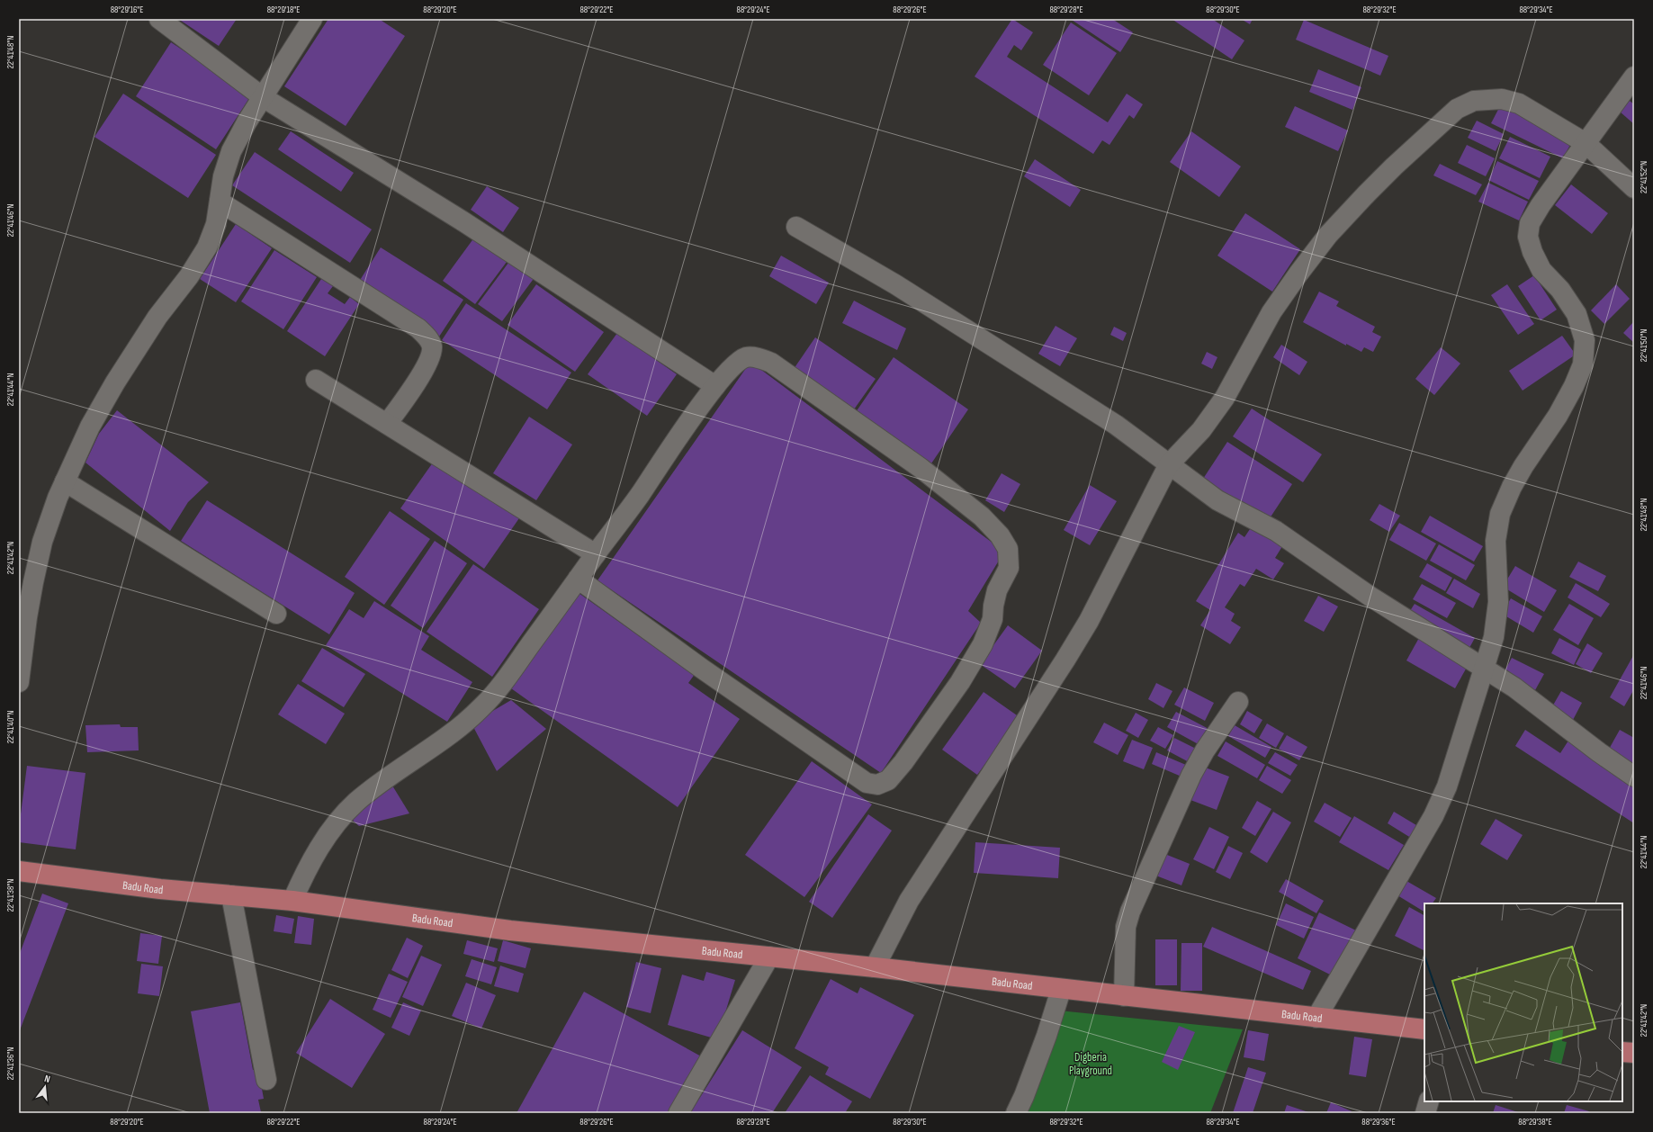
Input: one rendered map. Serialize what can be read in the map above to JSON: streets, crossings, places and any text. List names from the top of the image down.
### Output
{
  "streets": {
    "main road": ["Badu Road"]
  },
  "parks": ["Digberia Playground"],
  "north": "top",
  "coordinates": [
    "88°29'16\"E",
    "88°29'18\"E",
    "88°29'20\"E",
    "88°29'22\"E",
    "88°29'24\"E",
    "88°29'26\"E",
    "88°29'28\"E",
    "88°29'30\"E",
    "88°29'32\"E",
    "88°29'34\"E",
    "22°41'48\"N",
    "22°41'52\"N",
    "22°41'46\"N",
    "22°41'50\"N",
    "22°41'44\"N",
    "22°41'42\"N",
    "22°41'40\"N",
    "22°41'38\"N",
    "22°41'36\"N",
    "88°29'36\"E",
    "88°29'38\"E"
  ]
}
